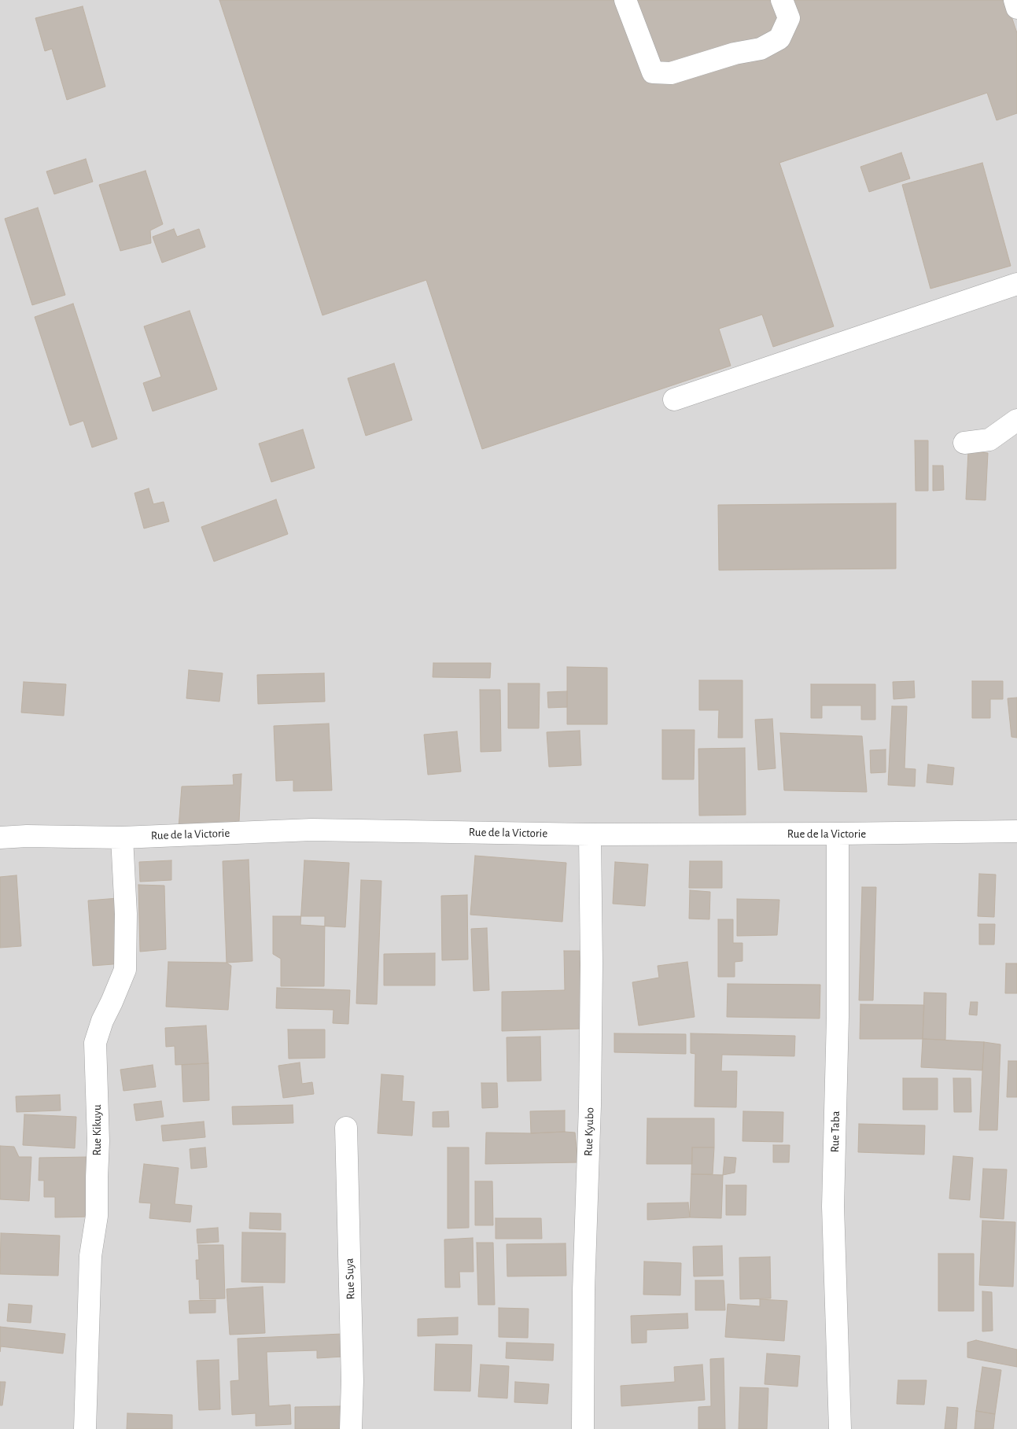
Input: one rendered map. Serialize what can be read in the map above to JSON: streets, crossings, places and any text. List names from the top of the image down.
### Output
{
  "streets": {
    "street": [
      "Rue de la Victorie",
      "Rue Kikuyu",
      "Rue Kyubo",
      "Rue Taba",
      "Rue Suya"
    ]
  },
  "crossings": [
    ["Rue de la Victorie", "Rue Kikuyu"],
    ["Rue de la Victorie", "Rue Kyubo"],
    ["Rue de la Victorie", "Rue Taba"]
  ]
}
